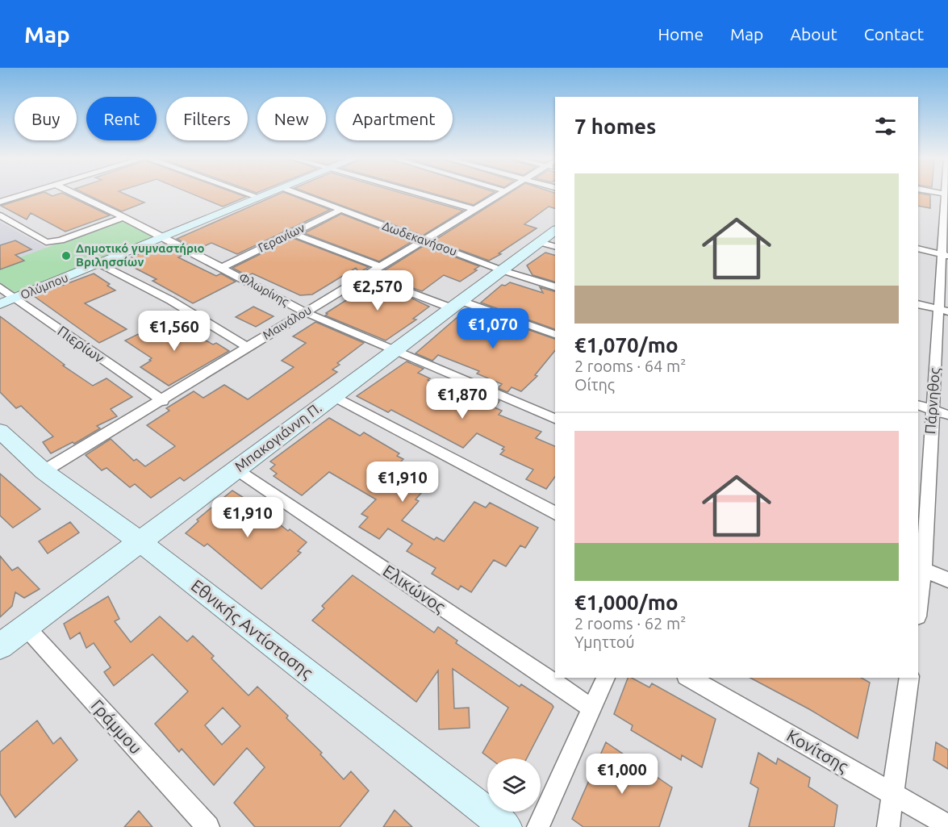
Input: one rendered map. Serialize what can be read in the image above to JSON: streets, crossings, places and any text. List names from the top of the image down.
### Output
{
  "streets": {
    "street": [
      "Γερανίων",
      "Δωδεκανήσου",
      "Ολύμπου",
      "Φλωρίνης",
      "Μαινάλου",
      "Πιερίων",
      "Πάρνηθος",
      "Μπακογιάννη Π.",
      "Ελικώνος",
      "Εθνικής Αντίστασης",
      "Γράμμου",
      "Κονίτσης"
    ]
  },
  "crossings": [
    ["Γερανίων", "Δωδεκανήσου"],
    ["Γερανίων", "Φλωρίνης"],
    ["Δωδεκανήσου", "Μαινάλου"],
    ["Δωδεκανήσου", "Μπακογιάννη Π."],
    ["Ολύμπου", "Φλωρίνης"],
    ["Ολύμπου", "Πιερίων"],
    ["Φλωρίνης", "Μαινάλου"],
    ["Φλωρίνης", "Μπακογιάννη Π."],
    ["Μαινάλου", "Πιερίων"],
    ["Μαινάλου", "Εθνικής Αντίστασης"],
    ["Μπακογιάννη Π.", "Ελικώνος"],
    ["Μπακογιάννη Π.", "Εθνικής Αντίστασης"],
    ["Μπακογιάννη Π.", "Γράμμου"]
  ],
  "places": ["Δημοτικό γυμναστήριο Βριλησσίων"],
  "page": {
    "header": "Map",
    "nav": [
      "Home",
      "Map",
      "About",
      "Contact"
    ],
    "chip": [
      "Buy",
      "Rent",
      "Filters",
      "New",
      "Apartment"
    ],
    "heading": "7 homes",
    "list": [
      {
        "name": "€1,070/mo",
        "note": "2 rooms · 64 m² · Οίτης"
      },
      {
        "name": "€1,000/mo",
        "note": "2 rooms · 62 m² · Υμηττού"
      }
    ],
    "price": [
      "€2,570",
      "€1,070",
      "€1,560",
      "€1,870",
      "€1,910",
      "€1,910",
      "€1,000"
    ]
  }
}
